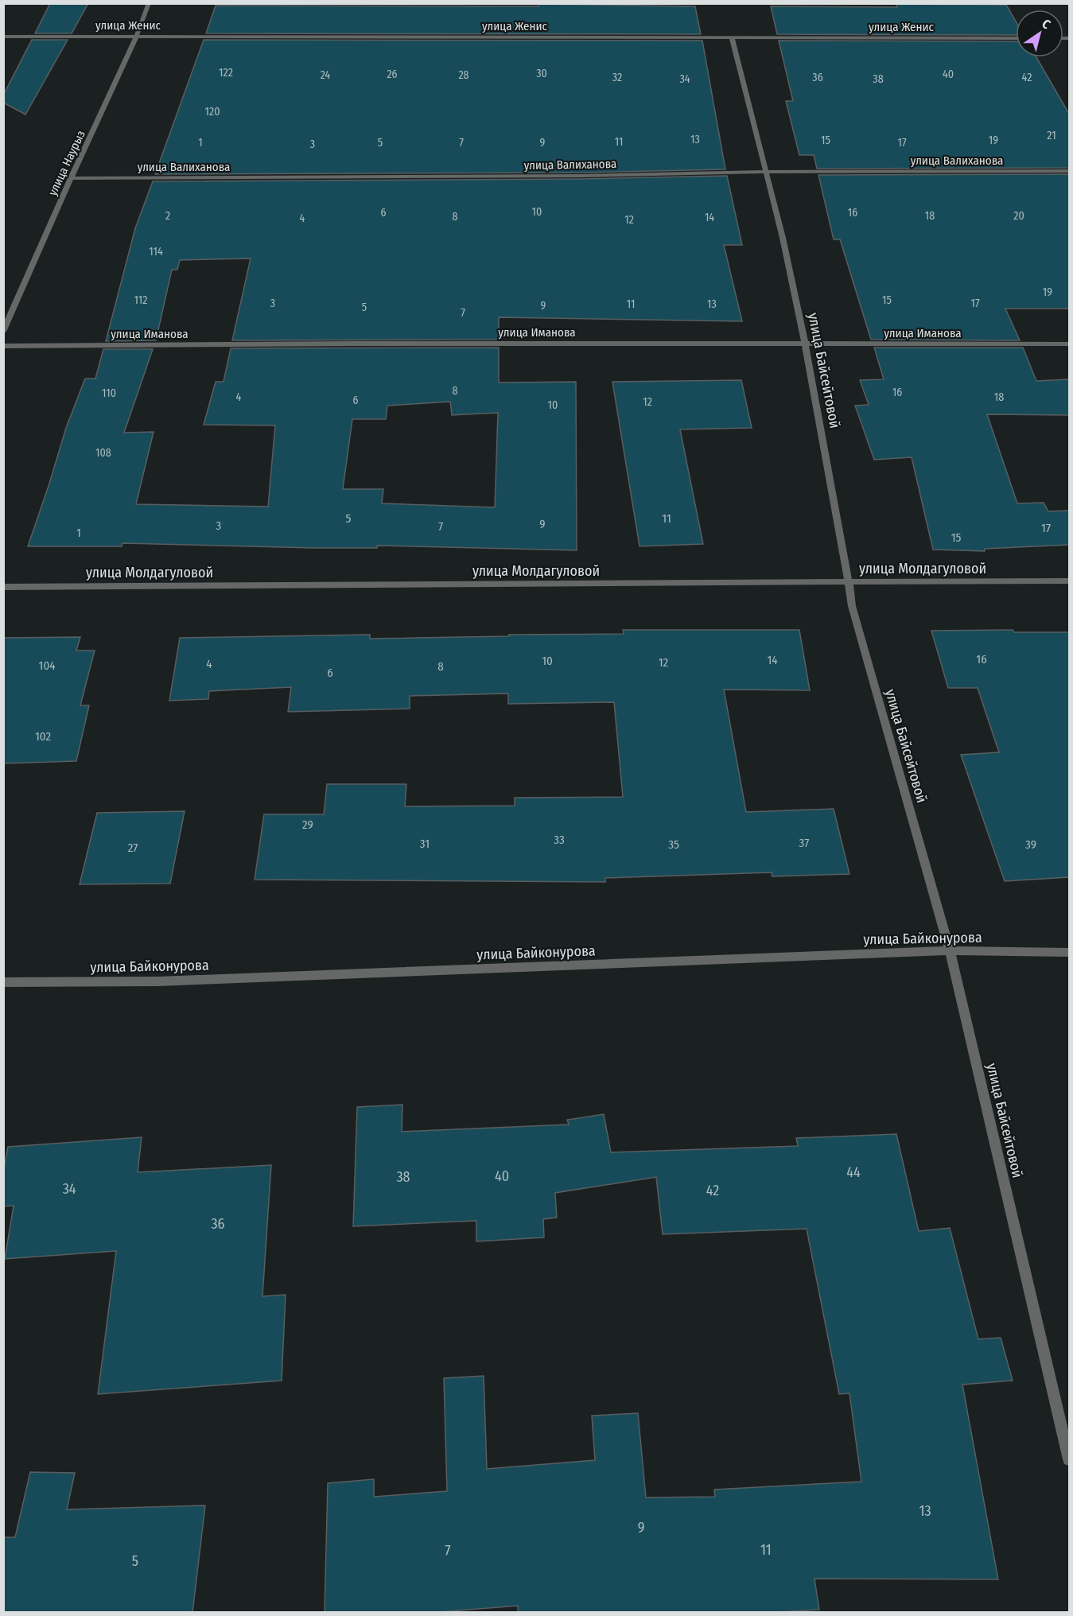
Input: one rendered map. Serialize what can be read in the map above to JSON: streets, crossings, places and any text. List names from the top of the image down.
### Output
{
  "streets": {
    "street": [
      "улица Женис",
      "улица Валиханова",
      "улица Наурыз",
      "улица Иманова",
      "улица Байсейтовой",
      "улица Молдагуловой",
      "улица Байконурова"
    ]
  },
  "crossings": [
    ["улица Женис", "улица Наурыз"],
    ["улица Женис", "улица Байсейтовой"],
    ["улица Валиханова", "улица Наурыз"],
    ["улица Валиханова", "улица Байсейтовой"],
    ["улица Иманова", "улица Байсейтовой"],
    ["улица Байсейтовой", "улица Молдагуловой"],
    ["улица Байсейтовой", "улица Байконурова"]
  ],
  "house_numbers": [
    "122",
    "30",
    "26",
    "40",
    "24",
    "28",
    "32",
    "36",
    "42",
    "34",
    "38",
    "120",
    "21",
    "13",
    "15",
    "19",
    "11",
    "1",
    "5",
    "7",
    "9",
    "17",
    "3",
    "10",
    "6",
    "16",
    "2",
    "18",
    "20",
    "8",
    "14",
    "4",
    "12",
    "114",
    "19",
    "112",
    "15",
    "3",
    "17",
    "11",
    "13",
    "9",
    "5",
    "7",
    "8",
    "16",
    "110",
    "4",
    "18",
    "6",
    "12",
    "10",
    "108",
    "5",
    "11",
    "9",
    "3",
    "7",
    "17",
    "1",
    "15",
    "16",
    "14",
    "10",
    "12",
    "4",
    "104",
    "8",
    "6",
    "102",
    "29",
    "33",
    "37",
    "31",
    "35",
    "39",
    "27",
    "44",
    "40",
    "38",
    "34",
    "42",
    "36",
    "13",
    "9",
    "11",
    "7",
    "5"
  ],
  "north": "top right"
}
